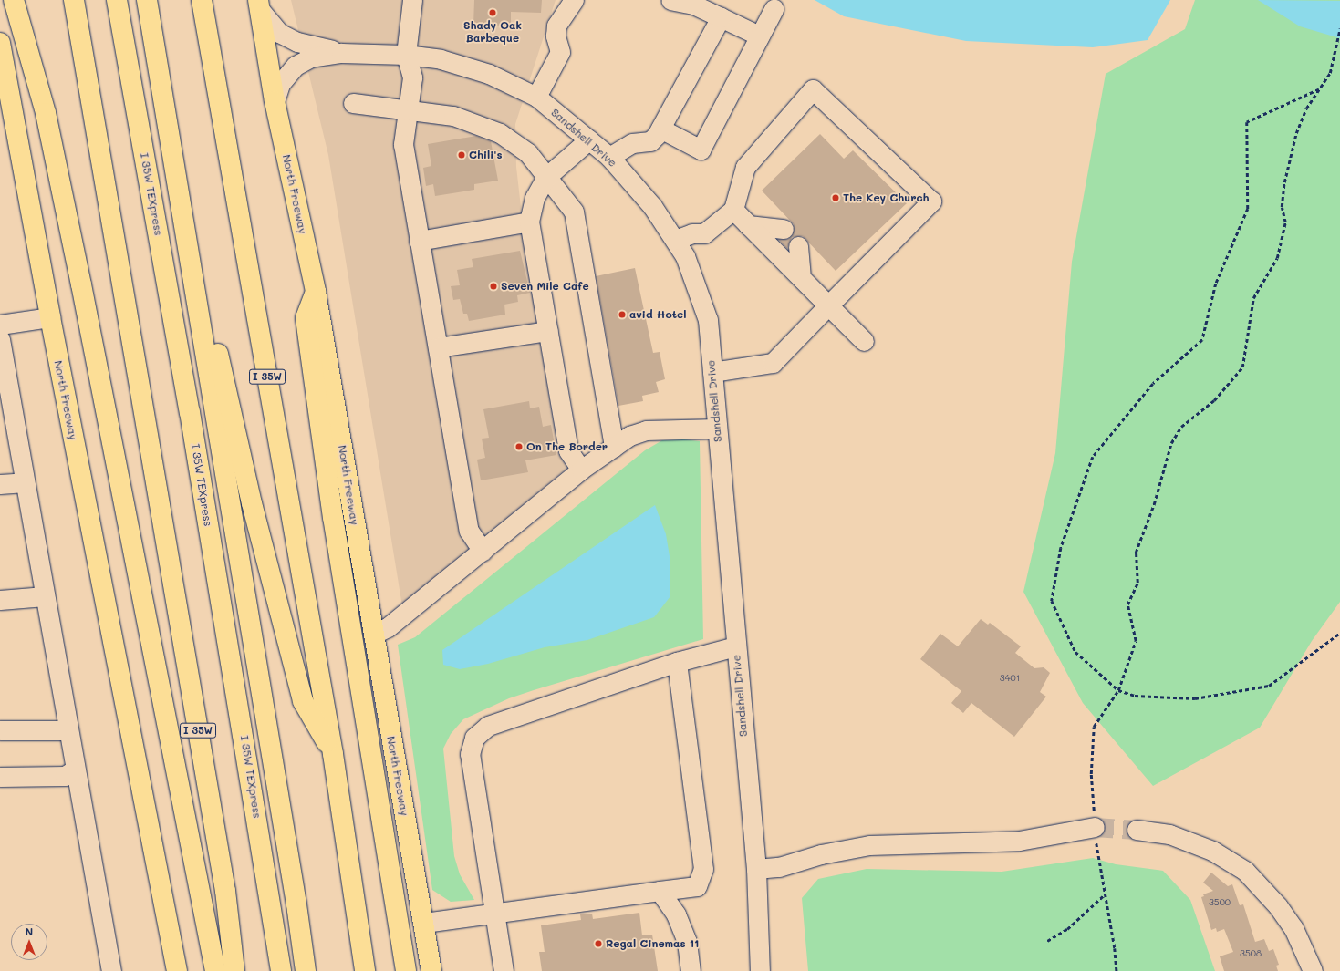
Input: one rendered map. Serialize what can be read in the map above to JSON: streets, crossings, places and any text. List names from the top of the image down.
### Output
{
  "streets": {
    "main road": ["I 35W TEXpress", "North Freeway", "I 35W"],
    "street": ["Sandshell Drive"]
  },
  "crossings": [
    ["Sandshell Drive", "North Freeway"]
  ],
  "places": [
    "Shady Oak Barbeque",
    "Chili's",
    "The Key Church",
    "Seven Mile Cafe",
    "avid Hotel",
    "On The Border",
    "Regal Cinemas 11"
  ],
  "house_numbers": ["3401", "3500", "3508"],
  "north": "top"
}
